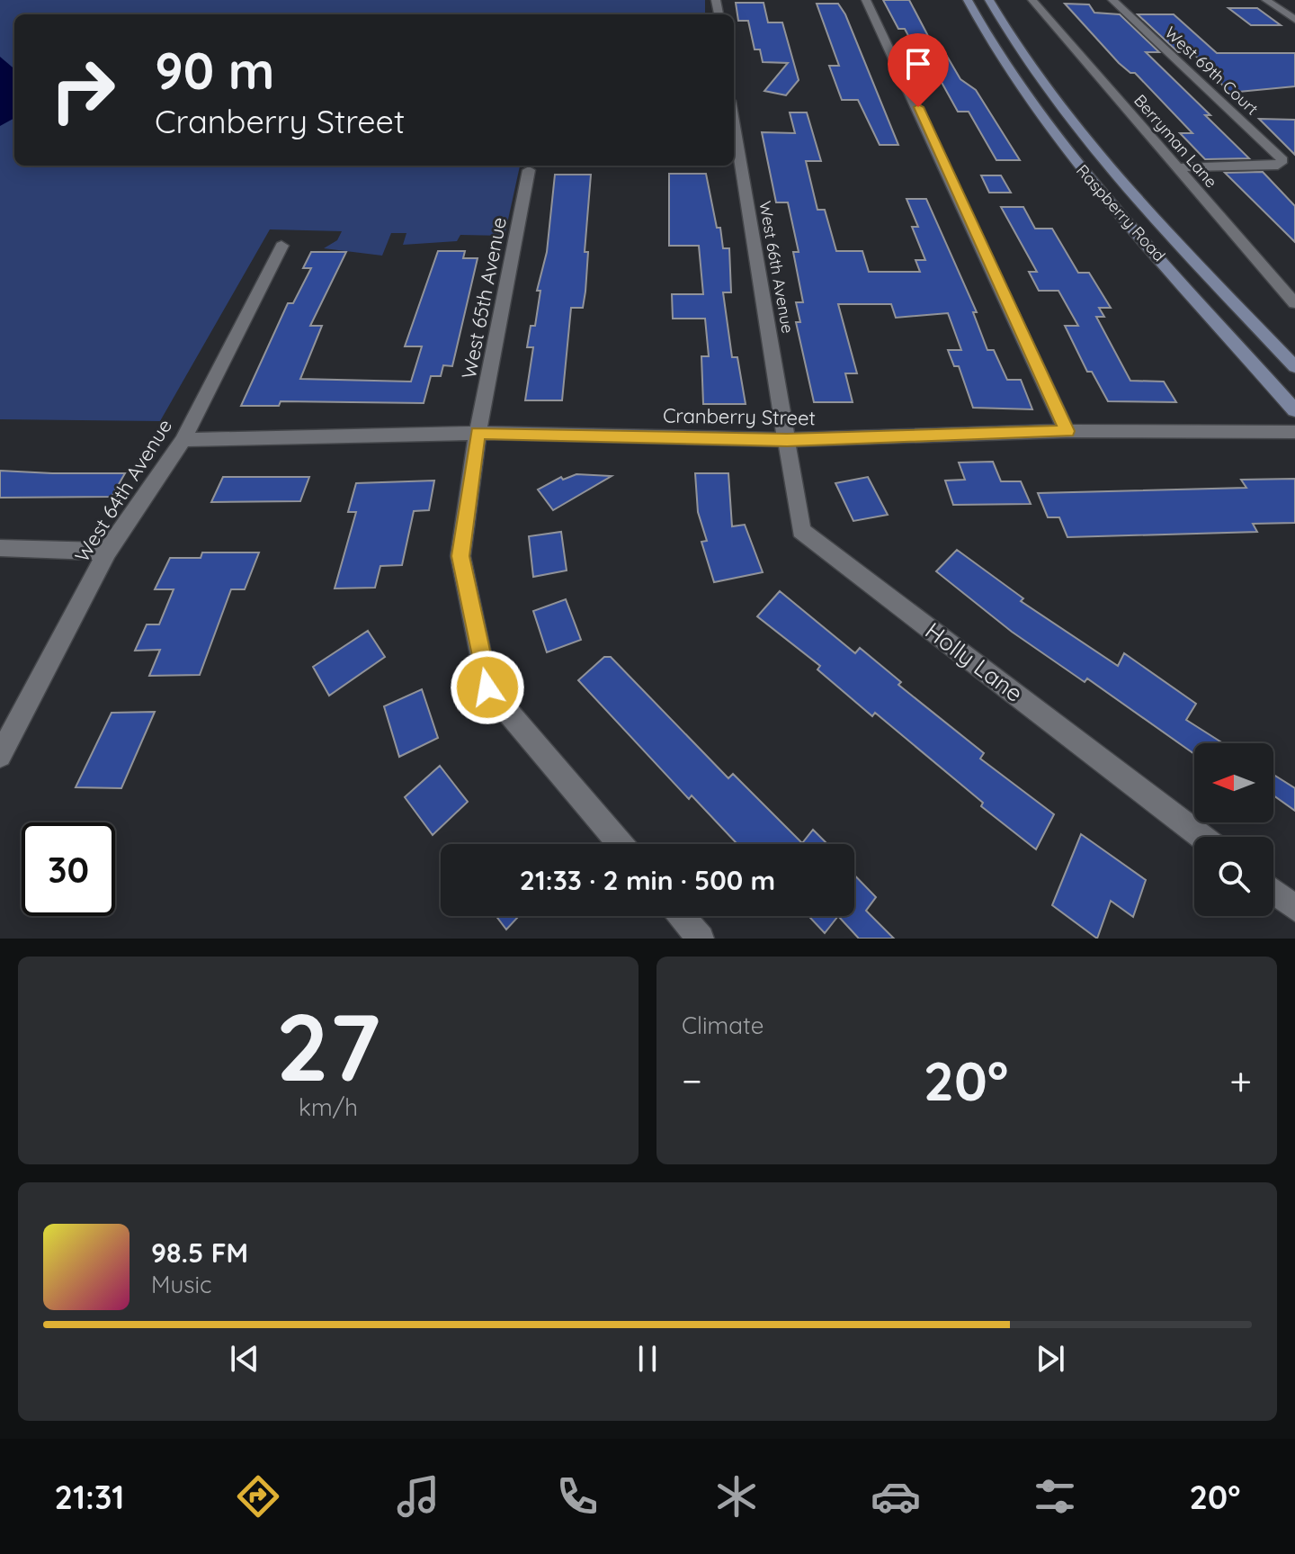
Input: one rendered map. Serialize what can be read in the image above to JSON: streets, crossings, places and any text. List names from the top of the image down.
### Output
{
  "streets": {
    "main road": ["Raspberry Road"],
    "street": [
      "West 69th Court",
      "Berryman Lane",
      "West 66th Avenue",
      "West 65th Avenue",
      "Cranberry Street",
      "West 64th Avenue",
      "Holly Lane"
    ]
  },
  "crossings": [
    ["West 69th Court", "Berryman Lane"],
    ["West 66th Avenue", "Cranberry Street"],
    ["West 66th Avenue", "Holly Lane"],
    ["West 65th Avenue", "Cranberry Street"],
    ["Cranberry Street", "West 64th Avenue"],
    ["Cranberry Street", "Holly Lane"]
  ],
  "north": "left",
  "page": {
    "turn": ["90 m", "Cranberry Street"],
    "limit": "30",
    "trip": "21:33 · 2 min · 500 m",
    "tile": [
      ["27", "km/h"],
      "Climate"
    ],
    "heat": ["−", "20°", "+"],
    "song": ["98.5 FM", "Music"],
    "tabs": ["21:31", "20°"]
  }
}
